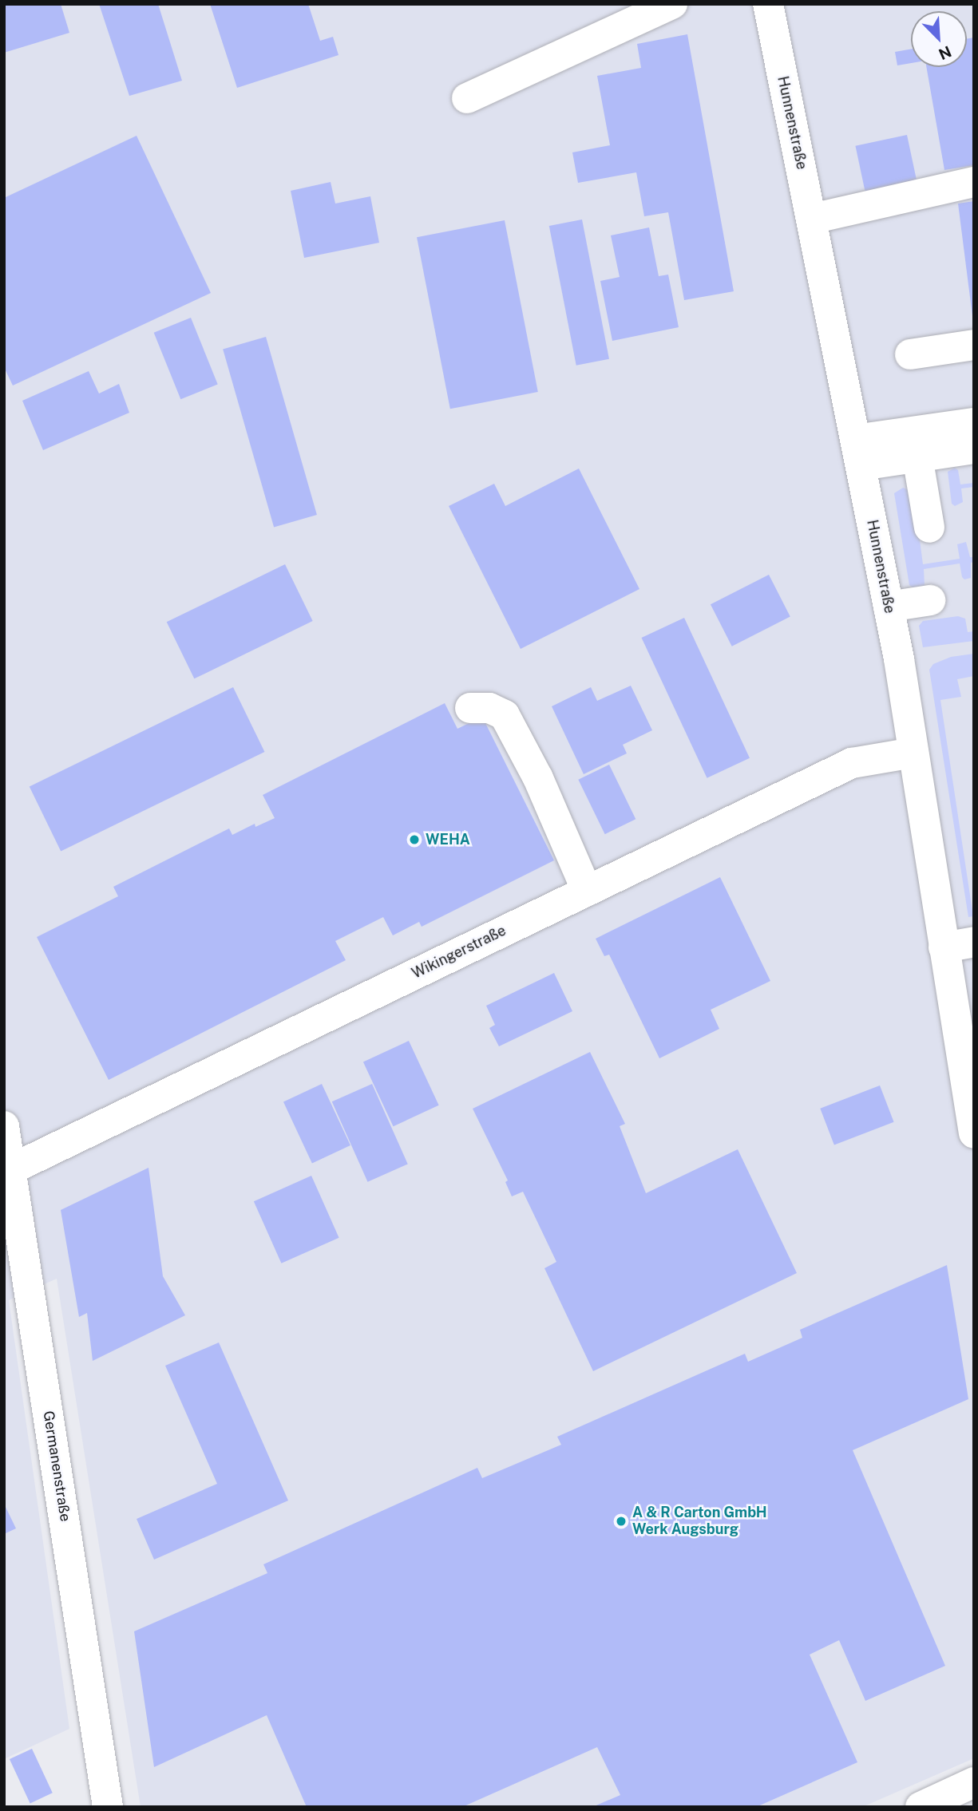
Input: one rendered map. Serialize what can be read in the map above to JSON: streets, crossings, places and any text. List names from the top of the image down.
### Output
{
  "streets": {
    "street": ["Hunnenstraße", "Wikingerstraße", "Germanenstraße"]
  },
  "crossings": [
    ["Hunnenstraße", "Wikingerstraße"],
    ["Wikingerstraße", "Germanenstraße"]
  ],
  "places": ["WEHA", "A & R Carton GmbH Werk Augsburg"],
  "north": "bottom right"
}
